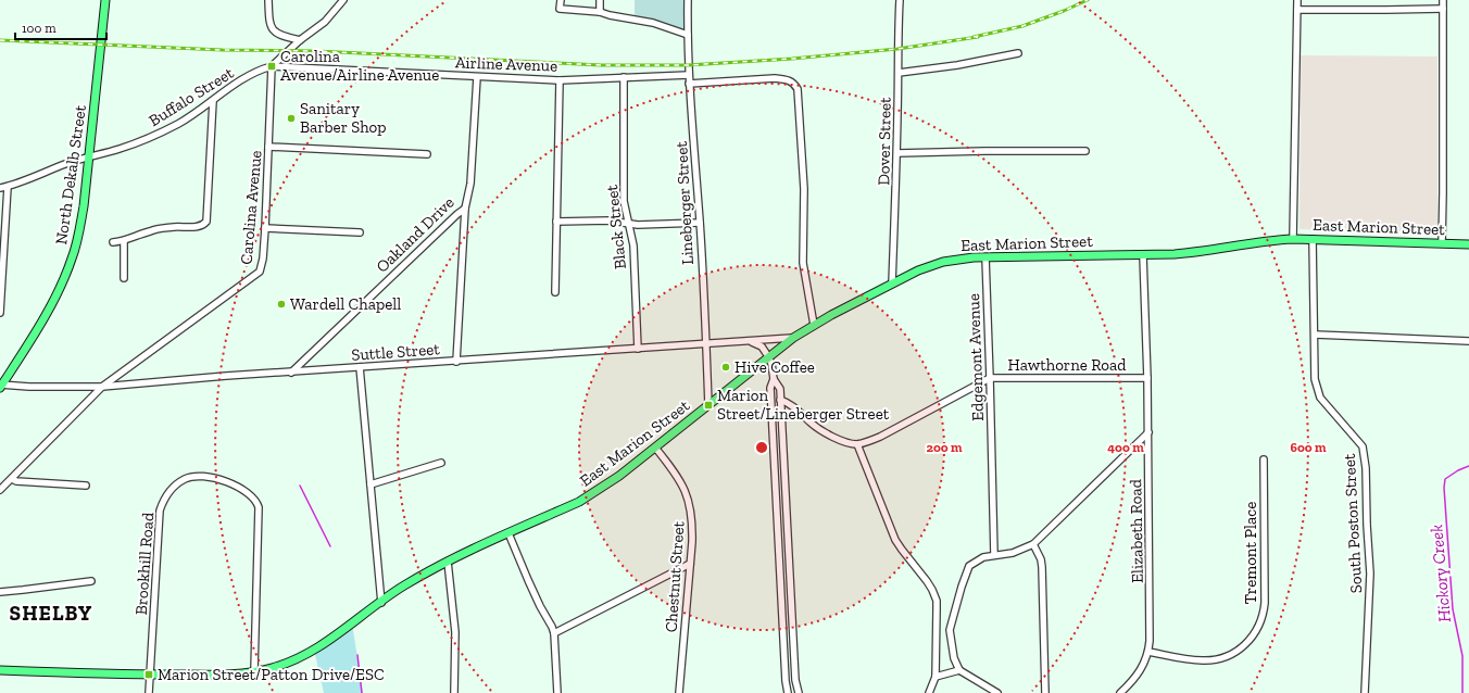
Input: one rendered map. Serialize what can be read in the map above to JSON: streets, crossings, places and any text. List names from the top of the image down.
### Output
{
  "streets": {
    "main road": ["North Dekalb Street", "East Marion Street"],
    "street": [
      "Airline Avenue",
      "Buffalo Street",
      "Dover Street",
      "Lineberger Street",
      "Carolina Avenue",
      "Black Street",
      "Oakland Drive",
      "Suttle Street",
      "Edgemont Avenue",
      "Hawthorne Road",
      "South Poston Street",
      "Elizabeth Road",
      "Tremont Place",
      "Brookhill Road",
      "Chestnut Street"
    ]
  },
  "crossings": [
    ["Airline Avenue", "Buffalo Street"],
    ["Airline Avenue", "Lineberger Street"],
    ["Airline Avenue", "Carolina Avenue"],
    ["Airline Avenue", "Black Street"],
    ["Airline Avenue", "Oakland Drive"],
    ["Buffalo Street", "North Dekalb Street"],
    ["Buffalo Street", "Carolina Avenue"],
    ["Dover Street", "East Marion Street"],
    ["North Dekalb Street", "Suttle Street"],
    ["Lineberger Street", "East Marion Street"],
    ["Lineberger Street", "Suttle Street"],
    ["Carolina Avenue", "Suttle Street"],
    ["Black Street", "Suttle Street"],
    ["East Marion Street", "Suttle Street"],
    ["East Marion Street", "Edgemont Avenue"],
    ["East Marion Street", "South Poston Street"],
    ["East Marion Street", "Elizabeth Road"],
    ["East Marion Street", "Brookhill Road"],
    ["East Marion Street", "Chestnut Street"],
    ["Oakland Drive", "Suttle Street"],
    ["Edgemont Avenue", "Hawthorne Road"],
    ["Hawthorne Road", "Elizabeth Road"],
    ["Elizabeth Road", "Tremont Place"]
  ],
  "districts": ["SHELBY"],
  "water": ["Hickory Creek"],
  "places": {
    "transit": ["Carolina Avenue/Airline Avenue", "Marion Street/Lineberger Street", "Marion Street/Patton Drive/ESC"],
    "other": ["Sanitary Barber Shop", "Wardell Chapell", "Hive Coffee"]
  },
  "scale_bar": "100 m",
  "rings": ["200 m", "400 m", "600 m"]
}
